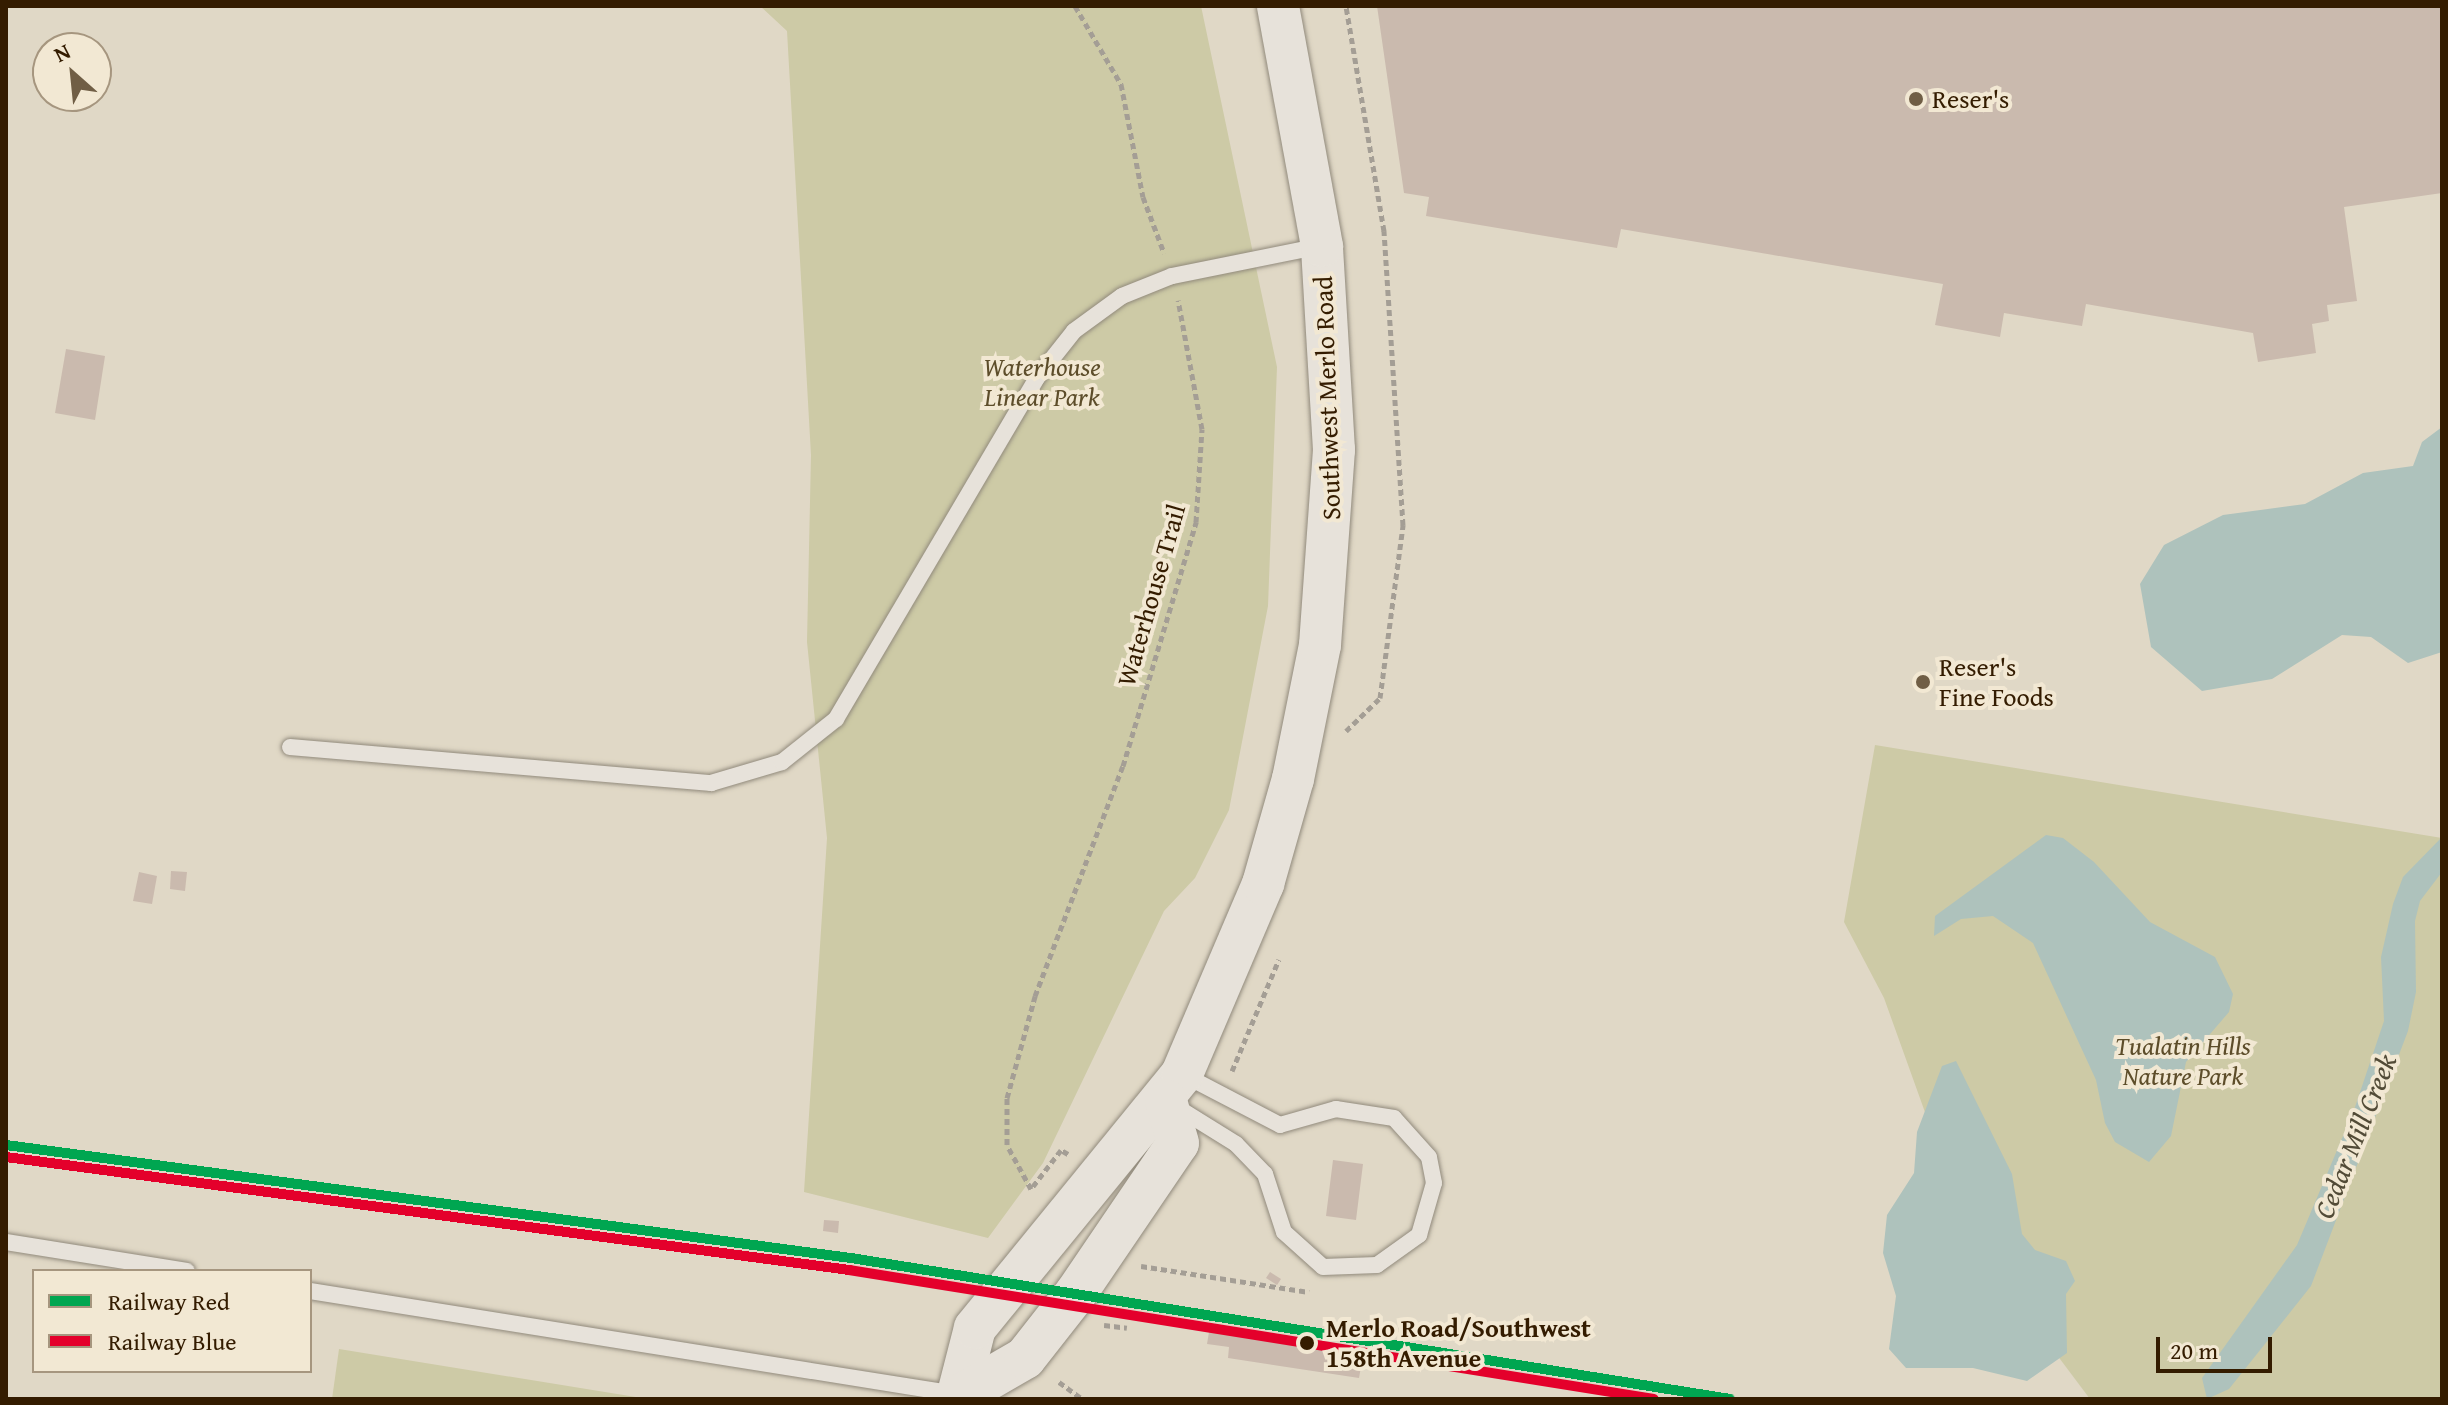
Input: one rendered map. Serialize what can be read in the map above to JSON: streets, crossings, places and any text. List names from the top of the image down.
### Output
{
  "streets": {
    "street": ["Southwest Merlo Road"],
    "path": ["Waterhouse Trail"]
  },
  "water": ["Cedar Mill Creek"],
  "parks": ["Waterhouse Linear Park", "Tualatin Hills Nature Park"],
  "places": ["Reser's", "Reser's Fine Foods", "Merlo Road/Southwest 158th Avenue"],
  "lines": ["rail line Red", "rail line Blue"],
  "legend": ["Railway Red", "Railway Blue"],
  "scale_bar": "20 m",
  "north": "top left"
}
